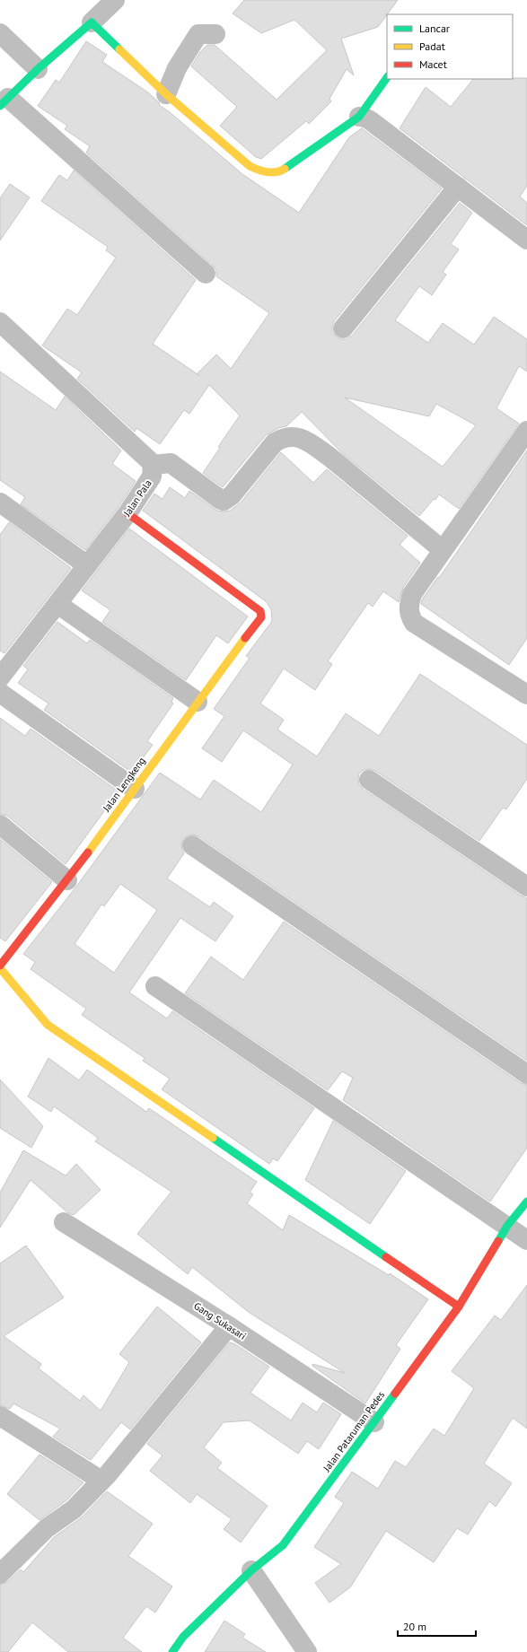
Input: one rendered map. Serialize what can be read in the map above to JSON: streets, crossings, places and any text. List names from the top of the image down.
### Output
{
  "streets": {
    "street": [
      "Jalan Pala",
      "Jalan Lengkeng",
      "Gang Sukasari",
      "Jalan Pataruman Pedes"
    ]
  },
  "crossings": [
    ["Jalan Pala", "Jalan Lengkeng"],
    ["Gang Sukasari", "Jalan Pataruman Pedes"]
  ],
  "legend": ["Lancar", "Padat", "Macet"],
  "scale_bar": "20 m"
}
